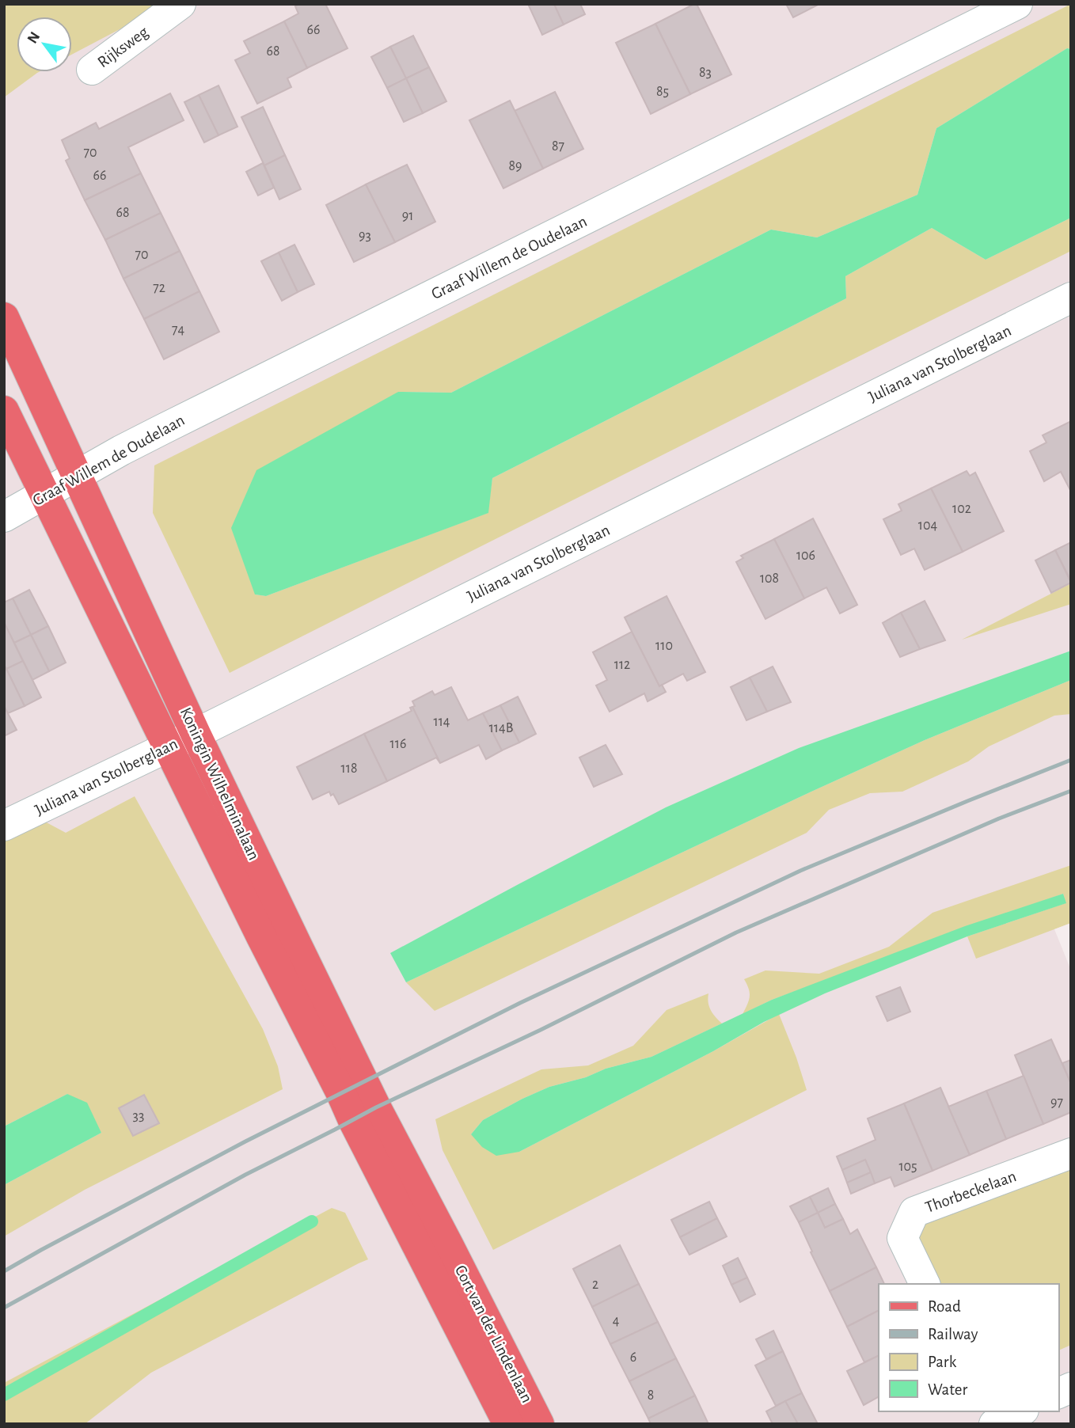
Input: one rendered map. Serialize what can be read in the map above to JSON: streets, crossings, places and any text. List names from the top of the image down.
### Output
{
  "streets": {
    "main road": ["Koningin Wilhelminalaan", "Cort van der Lindenlaan"],
    "street": [
      "Rijksweg",
      "Graaf Willem de Oudelaan",
      "Juliana van Stolberglaan",
      "Thorbeckelaan"
    ]
  },
  "crossings": [
    ["Graaf Willem de Oudelaan", "Koningin Wilhelminalaan"],
    ["Juliana van Stolberglaan", "Koningin Wilhelminalaan"],
    ["Koningin Wilhelminalaan", "Cort van der Lindenlaan"]
  ],
  "house_numbers": [
    "66",
    "68",
    "83",
    "85",
    "87",
    "70",
    "89",
    "66",
    "68",
    "91",
    "93",
    "70",
    "72",
    "74",
    "102",
    "104",
    "106",
    "108",
    "110",
    "112",
    "114",
    "114B",
    "116",
    "118",
    "97",
    "33",
    "105",
    "2",
    "4",
    "6",
    "8"
  ],
  "legend": [
    "Road",
    "Railway",
    "Park",
    "Water"
  ],
  "north": "top left"
}
